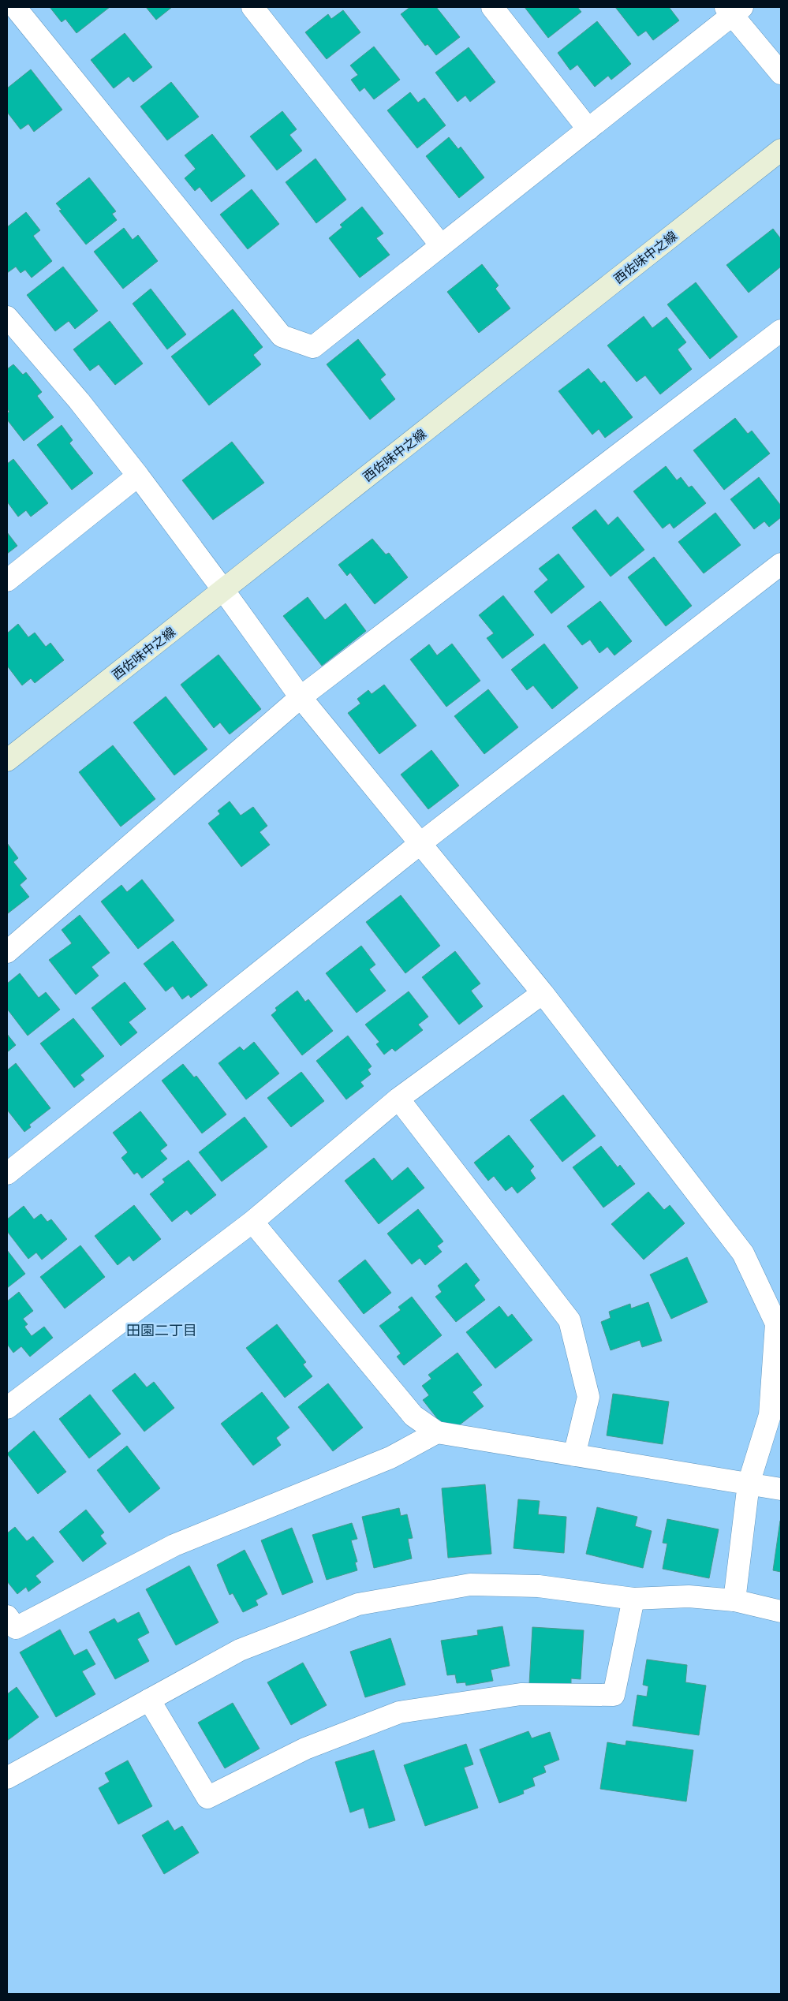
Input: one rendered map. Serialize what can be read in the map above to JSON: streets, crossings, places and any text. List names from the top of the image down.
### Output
{
  "streets": {
    "main road": ["西佐味中之線"]
  },
  "districts": ["田園二丁目"]
}
